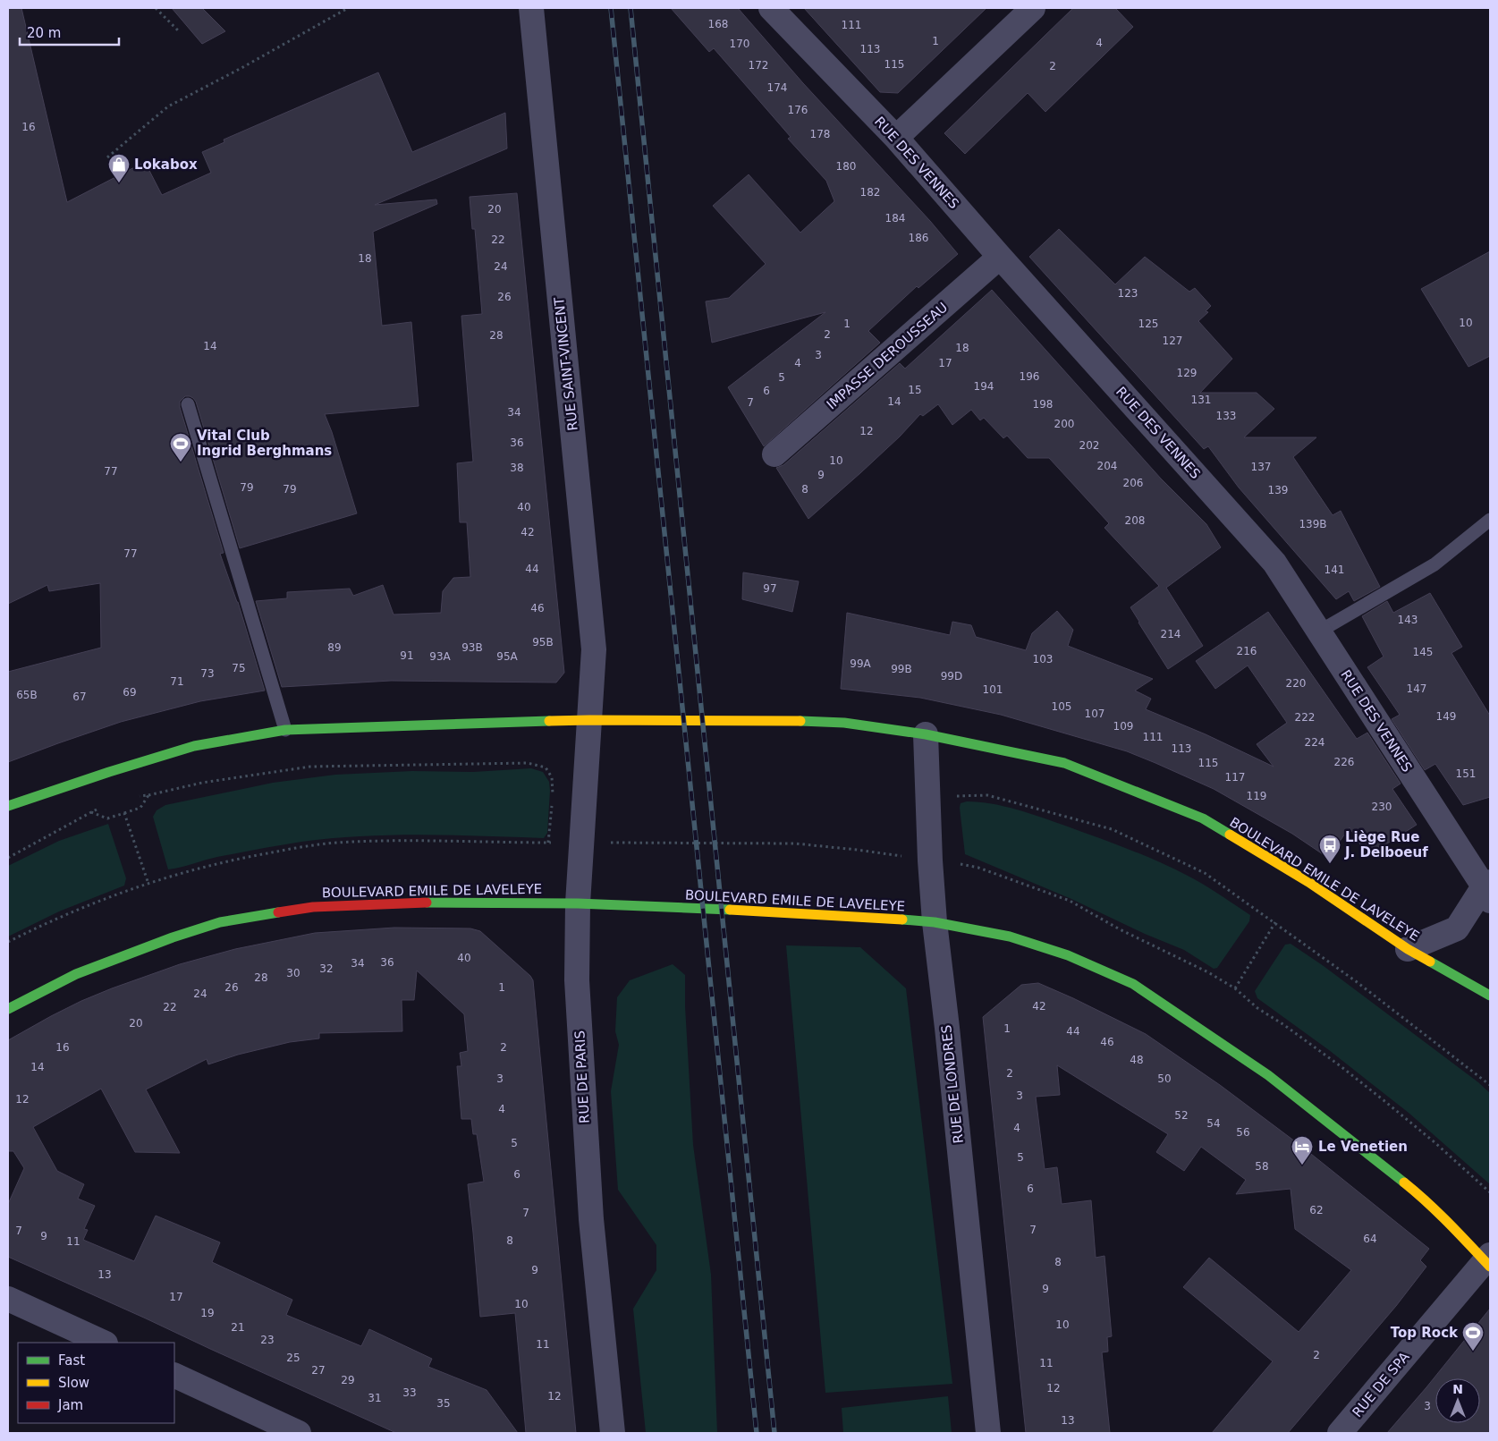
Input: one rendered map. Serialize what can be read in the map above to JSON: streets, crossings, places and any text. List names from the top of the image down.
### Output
{
  "streets": {
    "street": [
      "RUE DES VENNES",
      "IMPASSE DEROUSSEAU",
      "RUE SAINT-VINCENT",
      "BOULEVARD EMILE DE LAVELEYE",
      "RUE DE PARIS",
      "RUE DE LONDRES",
      "RUE DE SPA"
    ]
  },
  "crossings": [
    ["RUE DES VENNES", "IMPASSE DEROUSSEAU"],
    ["RUE SAINT-VINCENT", "BOULEVARD EMILE DE LAVELEYE"],
    ["RUE SAINT-VINCENT", "RUE DE PARIS"],
    ["BOULEVARD EMILE DE LAVELEYE", "RUE DE PARIS"],
    ["BOULEVARD EMILE DE LAVELEYE", "RUE DE LONDRES"],
    ["BOULEVARD EMILE DE LAVELEYE", "RUE DE SPA"]
  ],
  "places": {
    "shop": ["Lokabox"],
    "sports": ["Vital Club Ingrid Berghmans", "Top Rock"],
    "bus stop": ["Liège Rue J. Delboeuf"],
    "hotel": ["Le Venetien"]
  },
  "house_numbers": [
    "168",
    "111",
    "1",
    "4",
    "170",
    "113",
    "115",
    "172",
    "2",
    "174",
    "176",
    "16",
    "178",
    "180",
    "182",
    "20",
    "184",
    "186",
    "22",
    "18",
    "24",
    "123",
    "26",
    "10",
    "1",
    "125",
    "2",
    "28",
    "127",
    "14",
    "18",
    "3",
    "4",
    "17",
    "129",
    "196",
    "5",
    "194",
    "15",
    "6",
    "131",
    "14",
    "7",
    "198",
    "34",
    "133",
    "200",
    "12",
    "36",
    "202",
    "10",
    "204",
    "137",
    "38",
    "77",
    "9",
    "206",
    "79",
    "79",
    "8",
    "139",
    "40",
    "208",
    "139B",
    "42",
    "77",
    "44",
    "141",
    "97",
    "46",
    "143",
    "214",
    "95B",
    "89",
    "93B",
    "216",
    "145",
    "91",
    "93A",
    "95A",
    "103",
    "99A",
    "75",
    "99B",
    "73",
    "99D",
    "71",
    "220",
    "147",
    "101",
    "69",
    "65B",
    "67",
    "105",
    "107",
    "149",
    "222",
    "109",
    "111",
    "224",
    "113",
    "226",
    "115",
    "151",
    "117",
    "119",
    "230",
    "40",
    "36",
    "34",
    "32",
    "30",
    "28",
    "26",
    "1",
    "24",
    "42",
    "22",
    "20",
    "1",
    "44",
    "46",
    "16",
    "2",
    "48",
    "14",
    "2",
    "3",
    "50",
    "3",
    "12",
    "4",
    "52",
    "54",
    "4",
    "56",
    "5",
    "5",
    "58",
    "6",
    "6",
    "62",
    "7",
    "7",
    "7",
    "9",
    "64",
    "8",
    "11",
    "8",
    "9",
    "13",
    "9",
    "17",
    "10",
    "19",
    "10",
    "21",
    "23",
    "11",
    "2",
    "25",
    "11",
    "27",
    "29",
    "12",
    "33",
    "12",
    "31",
    "35",
    "3",
    "13"
  ],
  "legend": ["Fast", "Slow", "Jam"],
  "scale_bar": "20 m",
  "north": "top"
}
